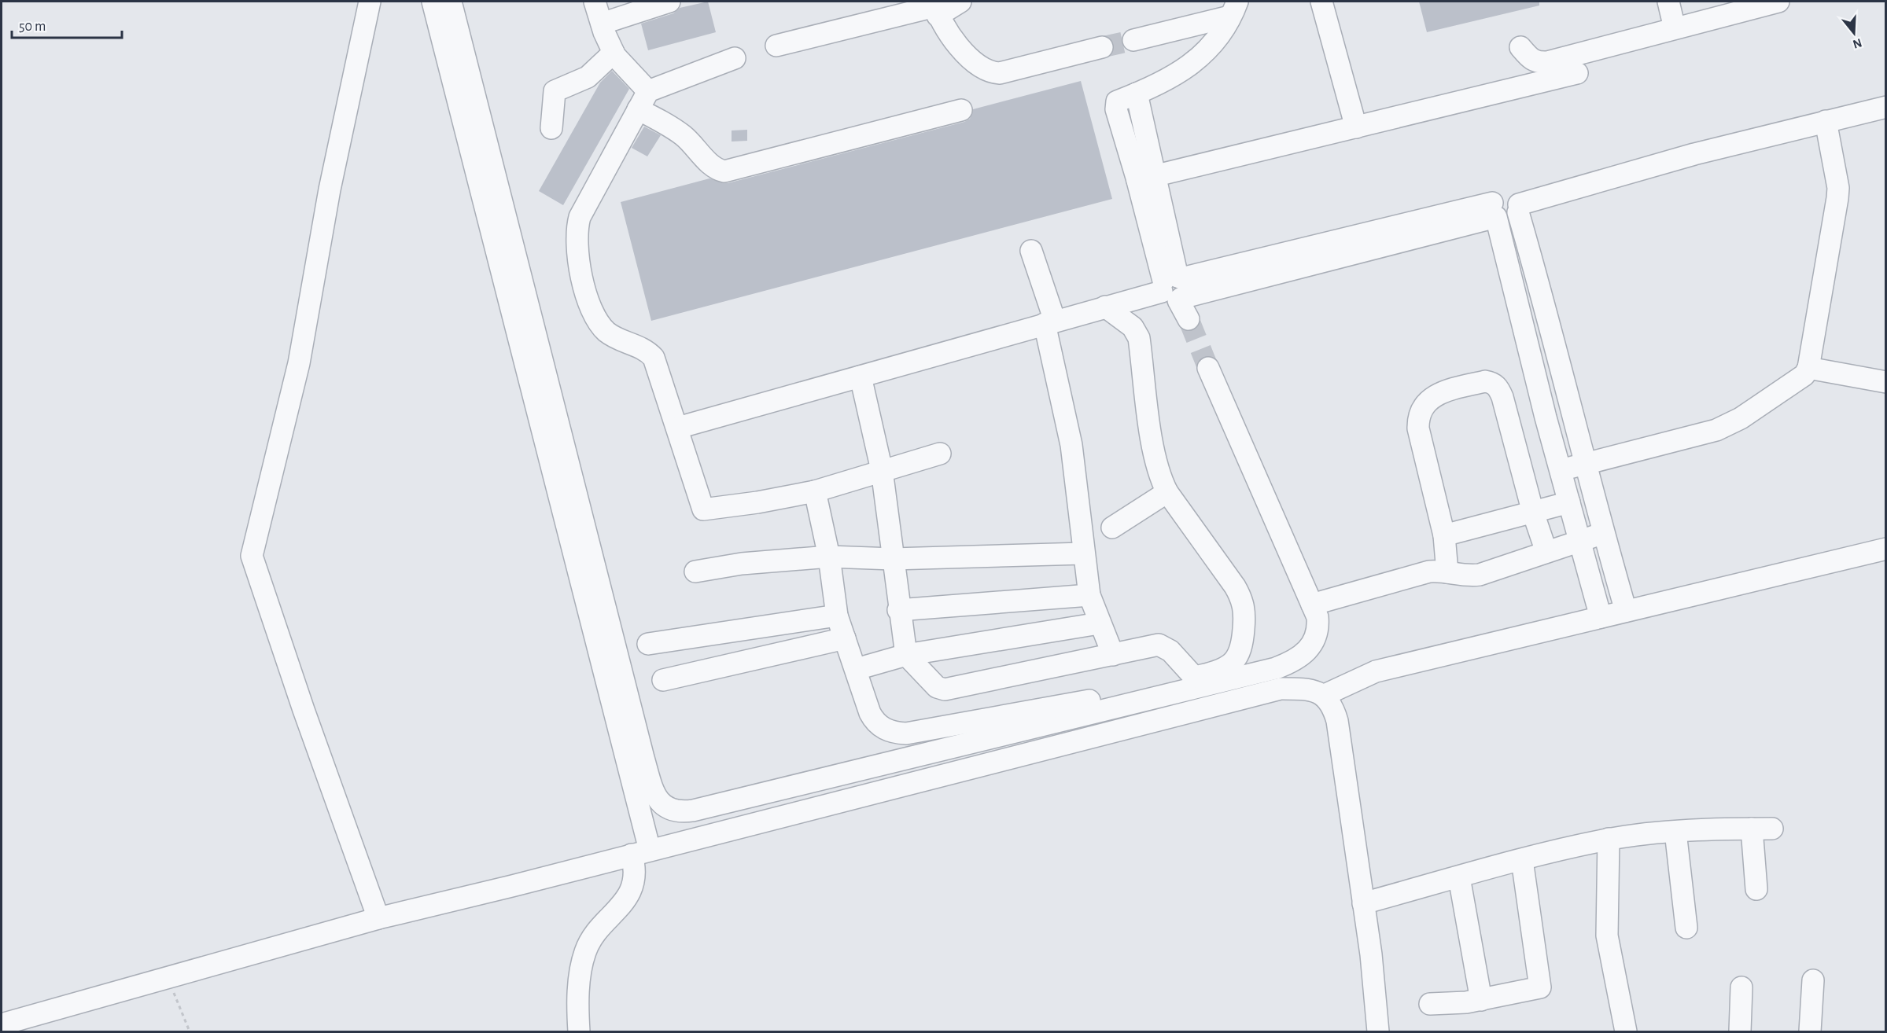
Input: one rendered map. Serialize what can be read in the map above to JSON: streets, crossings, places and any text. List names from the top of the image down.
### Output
{
  "scale_bar": "50 m",
  "north": "bottom"
}
